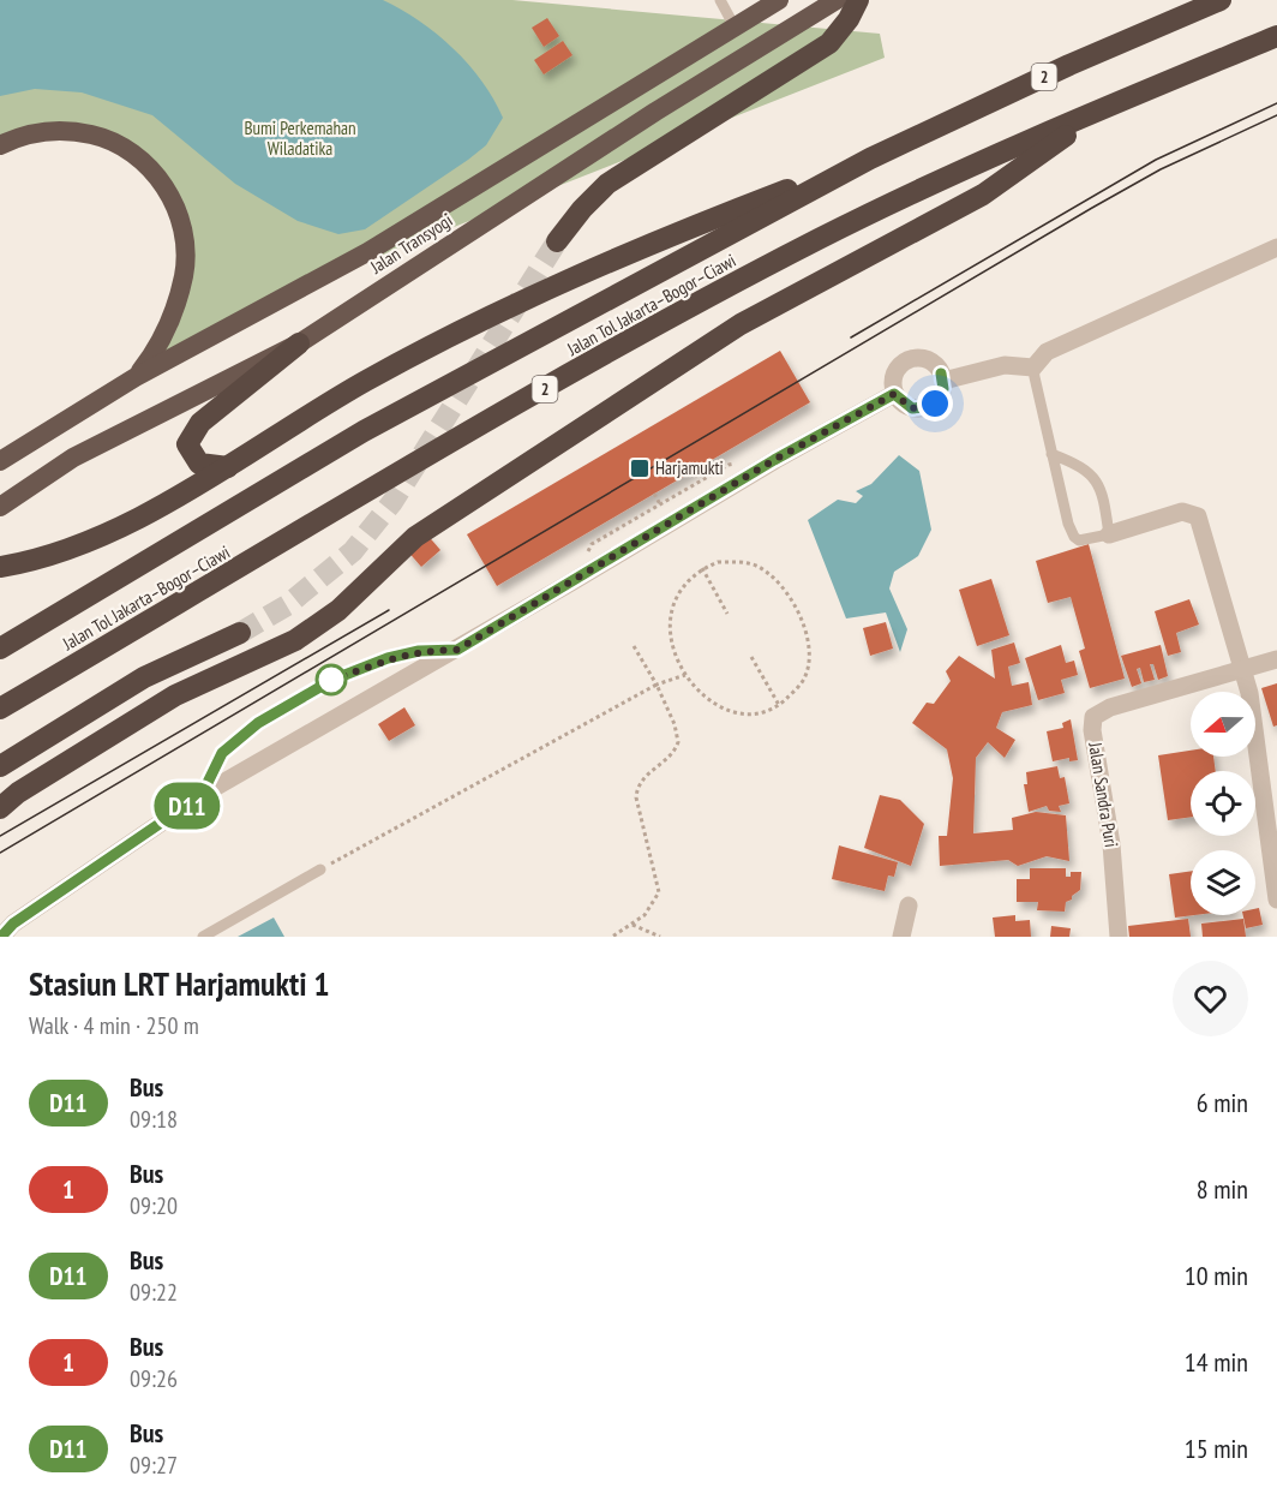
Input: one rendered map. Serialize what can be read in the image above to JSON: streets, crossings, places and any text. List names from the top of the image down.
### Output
{
  "streets": {
    "highway": ["2", "Jalan Transyogi", "Jalan Tol Jakarta–Bogor–Ciawi"],
    "street": ["Jalan Sandra Puri"]
  },
  "parks": ["Bumi Perkemahan Wiladatika"],
  "places": {
    "transit": ["Harjamukti"]
  },
  "lines": ["bus line D11"],
  "north": "left",
  "page": {
    "on_map": "D11",
    "heading": ["Stasiun LRT Harjamukti 1", "Walk · 4 min · 250 m"],
    "list": [
      {
        "mark": "D11",
        "name": "Bus",
        "note": "09:18",
        "value": "6 min"
      },
      {
        "mark": "1",
        "name": "Bus",
        "note": "09:20",
        "value": "8 min"
      },
      {
        "mark": "D11",
        "name": "Bus",
        "note": "09:22",
        "value": "10 min"
      },
      {
        "mark": "1",
        "name": "Bus",
        "note": "09:26",
        "value": "14 min"
      },
      {
        "mark": "D11",
        "name": "Bus",
        "note": "09:27",
        "value": "15 min"
      }
    ]
  }
}
